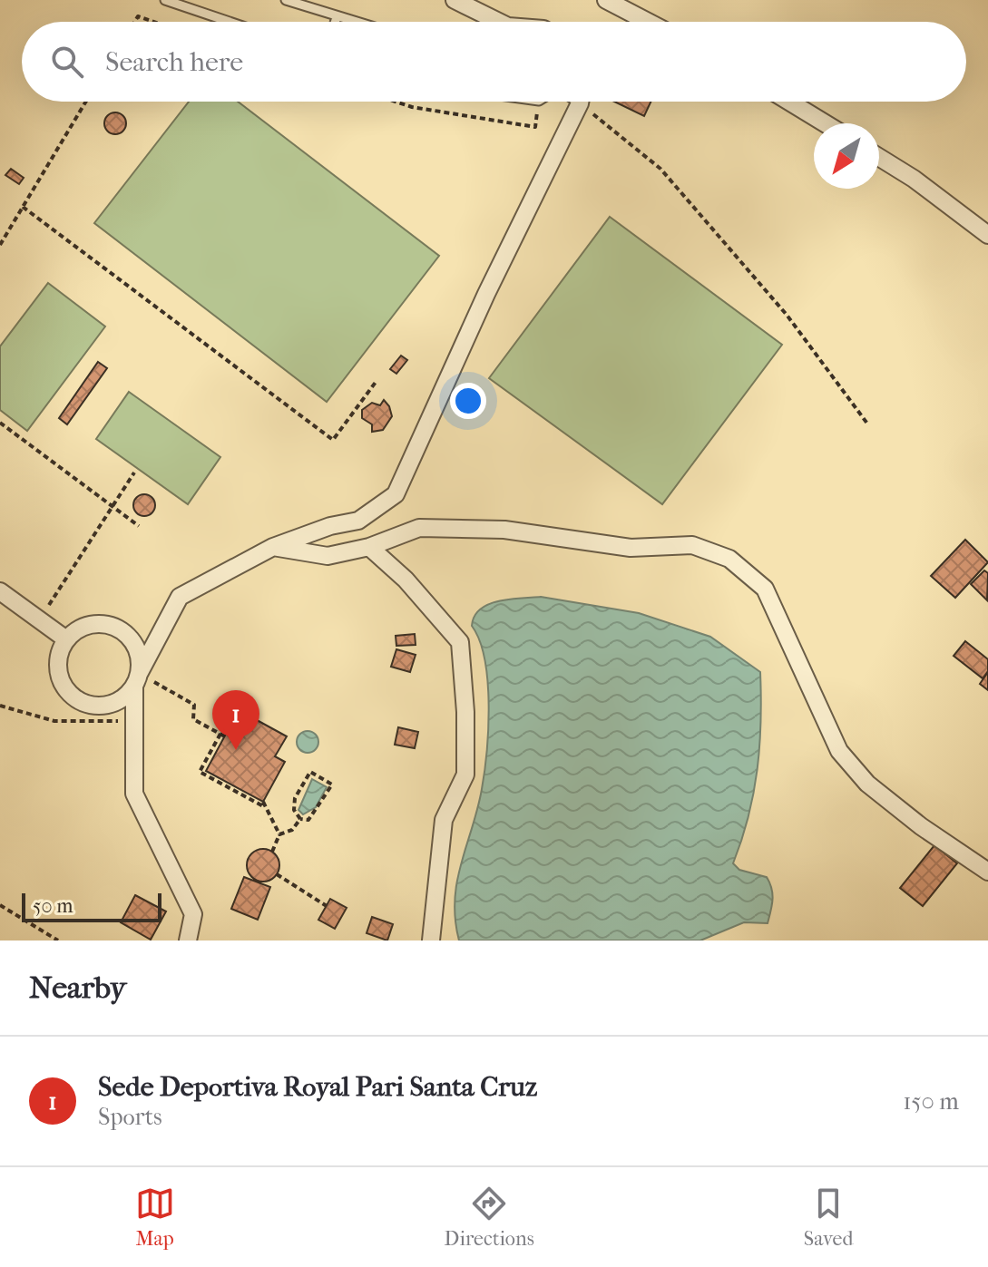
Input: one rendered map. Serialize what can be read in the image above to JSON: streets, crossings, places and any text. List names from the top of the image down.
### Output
{
  "scale_bar": "50 m",
  "north": "bottom left",
  "page": {
    "search": "Search here",
    "pins": "1",
    "scale": "50 m",
    "heading": "Nearby",
    "list": [
      {
        "mark": "1",
        "name": "Sede Deportiva Royal Pari Santa Cruz",
        "note": "Sports",
        "value": "150 m"
      }
    ],
    "nav": ["Map", "Directions", "Saved"]
  }
}
